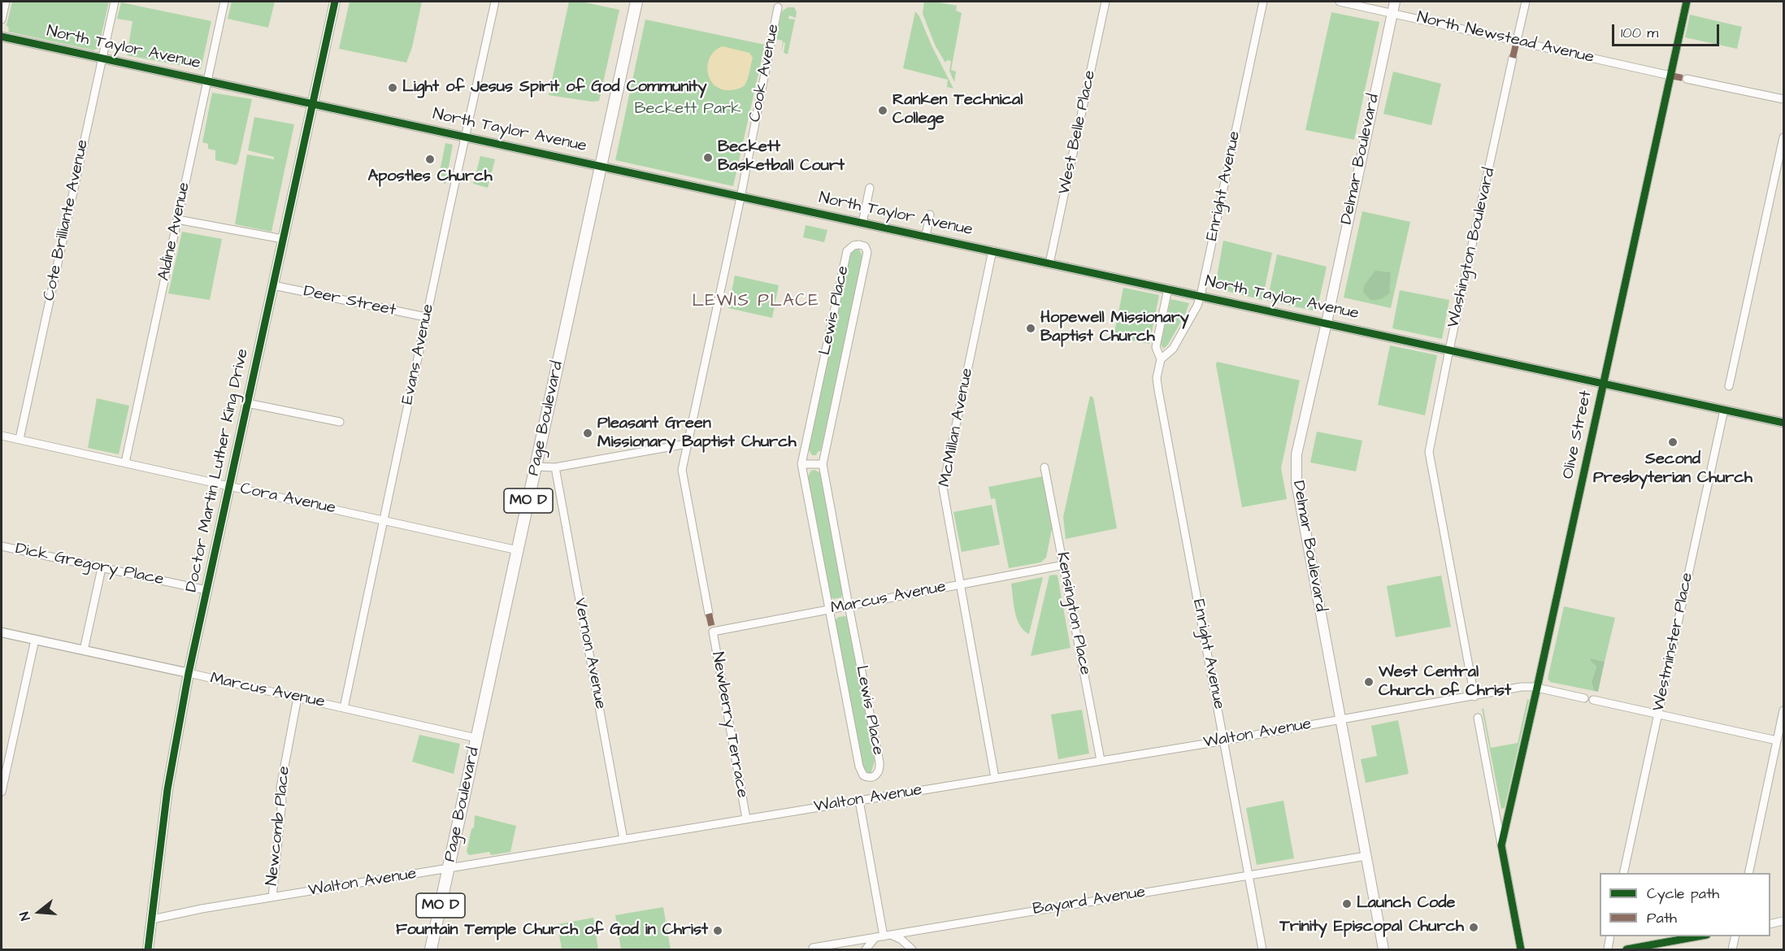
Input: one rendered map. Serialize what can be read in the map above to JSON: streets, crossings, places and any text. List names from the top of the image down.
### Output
{
  "streets": {
    "main road": [
      "Delmar Boulevard",
      "Page Boulevard",
      "Doctor Martin Luther King Drive",
      "MO D"
    ],
    "street": [
      "North Newstead Avenue",
      "North Taylor Avenue",
      "Cook Avenue",
      "West Belle Place",
      "Enright Avenue",
      "Cote Brilliante Avenue",
      "Aldine Avenue",
      "Washington Boulevard",
      "Deer Street",
      "Lewis Place",
      "Evans Avenue",
      "McMillan Avenue",
      "Olive Street",
      "Cora Avenue",
      "Dick Gregory Place",
      "Marcus Avenue",
      "Kensington Place",
      "Westminster Place",
      "Vernon Avenue",
      "Newberry Terrace",
      "Walton Avenue",
      "Newcomb Place",
      "Bayard Avenue"
    ]
  },
  "crossings": [
    ["North Newstead Avenue", "Delmar Boulevard"],
    ["North Newstead Avenue", "Olive Street"],
    ["North Taylor Avenue", "Cook Avenue"],
    ["North Taylor Avenue", "West Belle Place"],
    ["North Taylor Avenue", "Delmar Boulevard"],
    ["North Taylor Avenue", "Enright Avenue"],
    ["North Taylor Avenue", "Cote Brilliante Avenue"],
    ["North Taylor Avenue", "Aldine Avenue"],
    ["North Taylor Avenue", "Washington Boulevard"],
    ["North Taylor Avenue", "Evans Avenue"],
    ["North Taylor Avenue", "Page Boulevard"],
    ["North Taylor Avenue", "McMillan Avenue"],
    ["North Taylor Avenue", "Olive Street"],
    ["North Taylor Avenue", "Doctor Martin Luther King Drive"],
    ["North Taylor Avenue", "Westminster Place"],
    ["Delmar Boulevard", "Walton Avenue"],
    ["Delmar Boulevard", "Bayard Avenue"],
    ["Enright Avenue", "Walton Avenue"],
    ["Enright Avenue", "Bayard Avenue"],
    ["Cote Brilliante Avenue", "Cora Avenue"],
    ["Aldine Avenue", "Cora Avenue"],
    ["Washington Boulevard", "Walton Avenue"],
    ["Deer Street", "Evans Avenue"],
    ["Deer Street", "Doctor Martin Luther King Drive"],
    ["Lewis Place", "Marcus Avenue"],
    ["Evans Avenue", "Cora Avenue"],
    ["Evans Avenue", "Marcus Avenue"],
    ["Page Boulevard", "Cora Avenue"],
    ["Page Boulevard", "Marcus Avenue"],
    ["Page Boulevard", "Walton Avenue"],
    ["McMillan Avenue", "Marcus Avenue"],
    ["McMillan Avenue", "Walton Avenue"],
    ["Olive Street", "Walton Avenue"],
    ["Doctor Martin Luther King Drive", "Cora Avenue"],
    ["Doctor Martin Luther King Drive", "Dick Gregory Place"],
    ["Doctor Martin Luther King Drive", "Marcus Avenue"],
    ["Doctor Martin Luther King Drive", "Walton Avenue"],
    ["Marcus Avenue", "Kensington Place"],
    ["Marcus Avenue", "Newberry Terrace"],
    ["Marcus Avenue", "Newcomb Place"],
    ["Kensington Place", "Walton Avenue"],
    ["Vernon Avenue", "Walton Avenue"],
    ["Newberry Terrace", "Walton Avenue"],
    ["Walton Avenue", "Newcomb Place"]
  ],
  "districts": ["LEWIS PLACE"],
  "parks": ["Beckett Park"],
  "places": [
    "Light of Jesus Spirit of God Community",
    "Ranken Technical College",
    "Beckett Basketball Court",
    "Apostles Church",
    "Hopewell Missionary Baptist Church",
    "Pleasant Green Missionary Baptist Church",
    "Second Presbyterian Church",
    "West Central Church of Christ",
    "Launch Code",
    "Trinity Episcopal Church",
    "Fountain Temple Church of God in Christ"
  ],
  "legend": ["Cycle path", "Path"],
  "scale_bar": "100 m",
  "north": "left"
}
